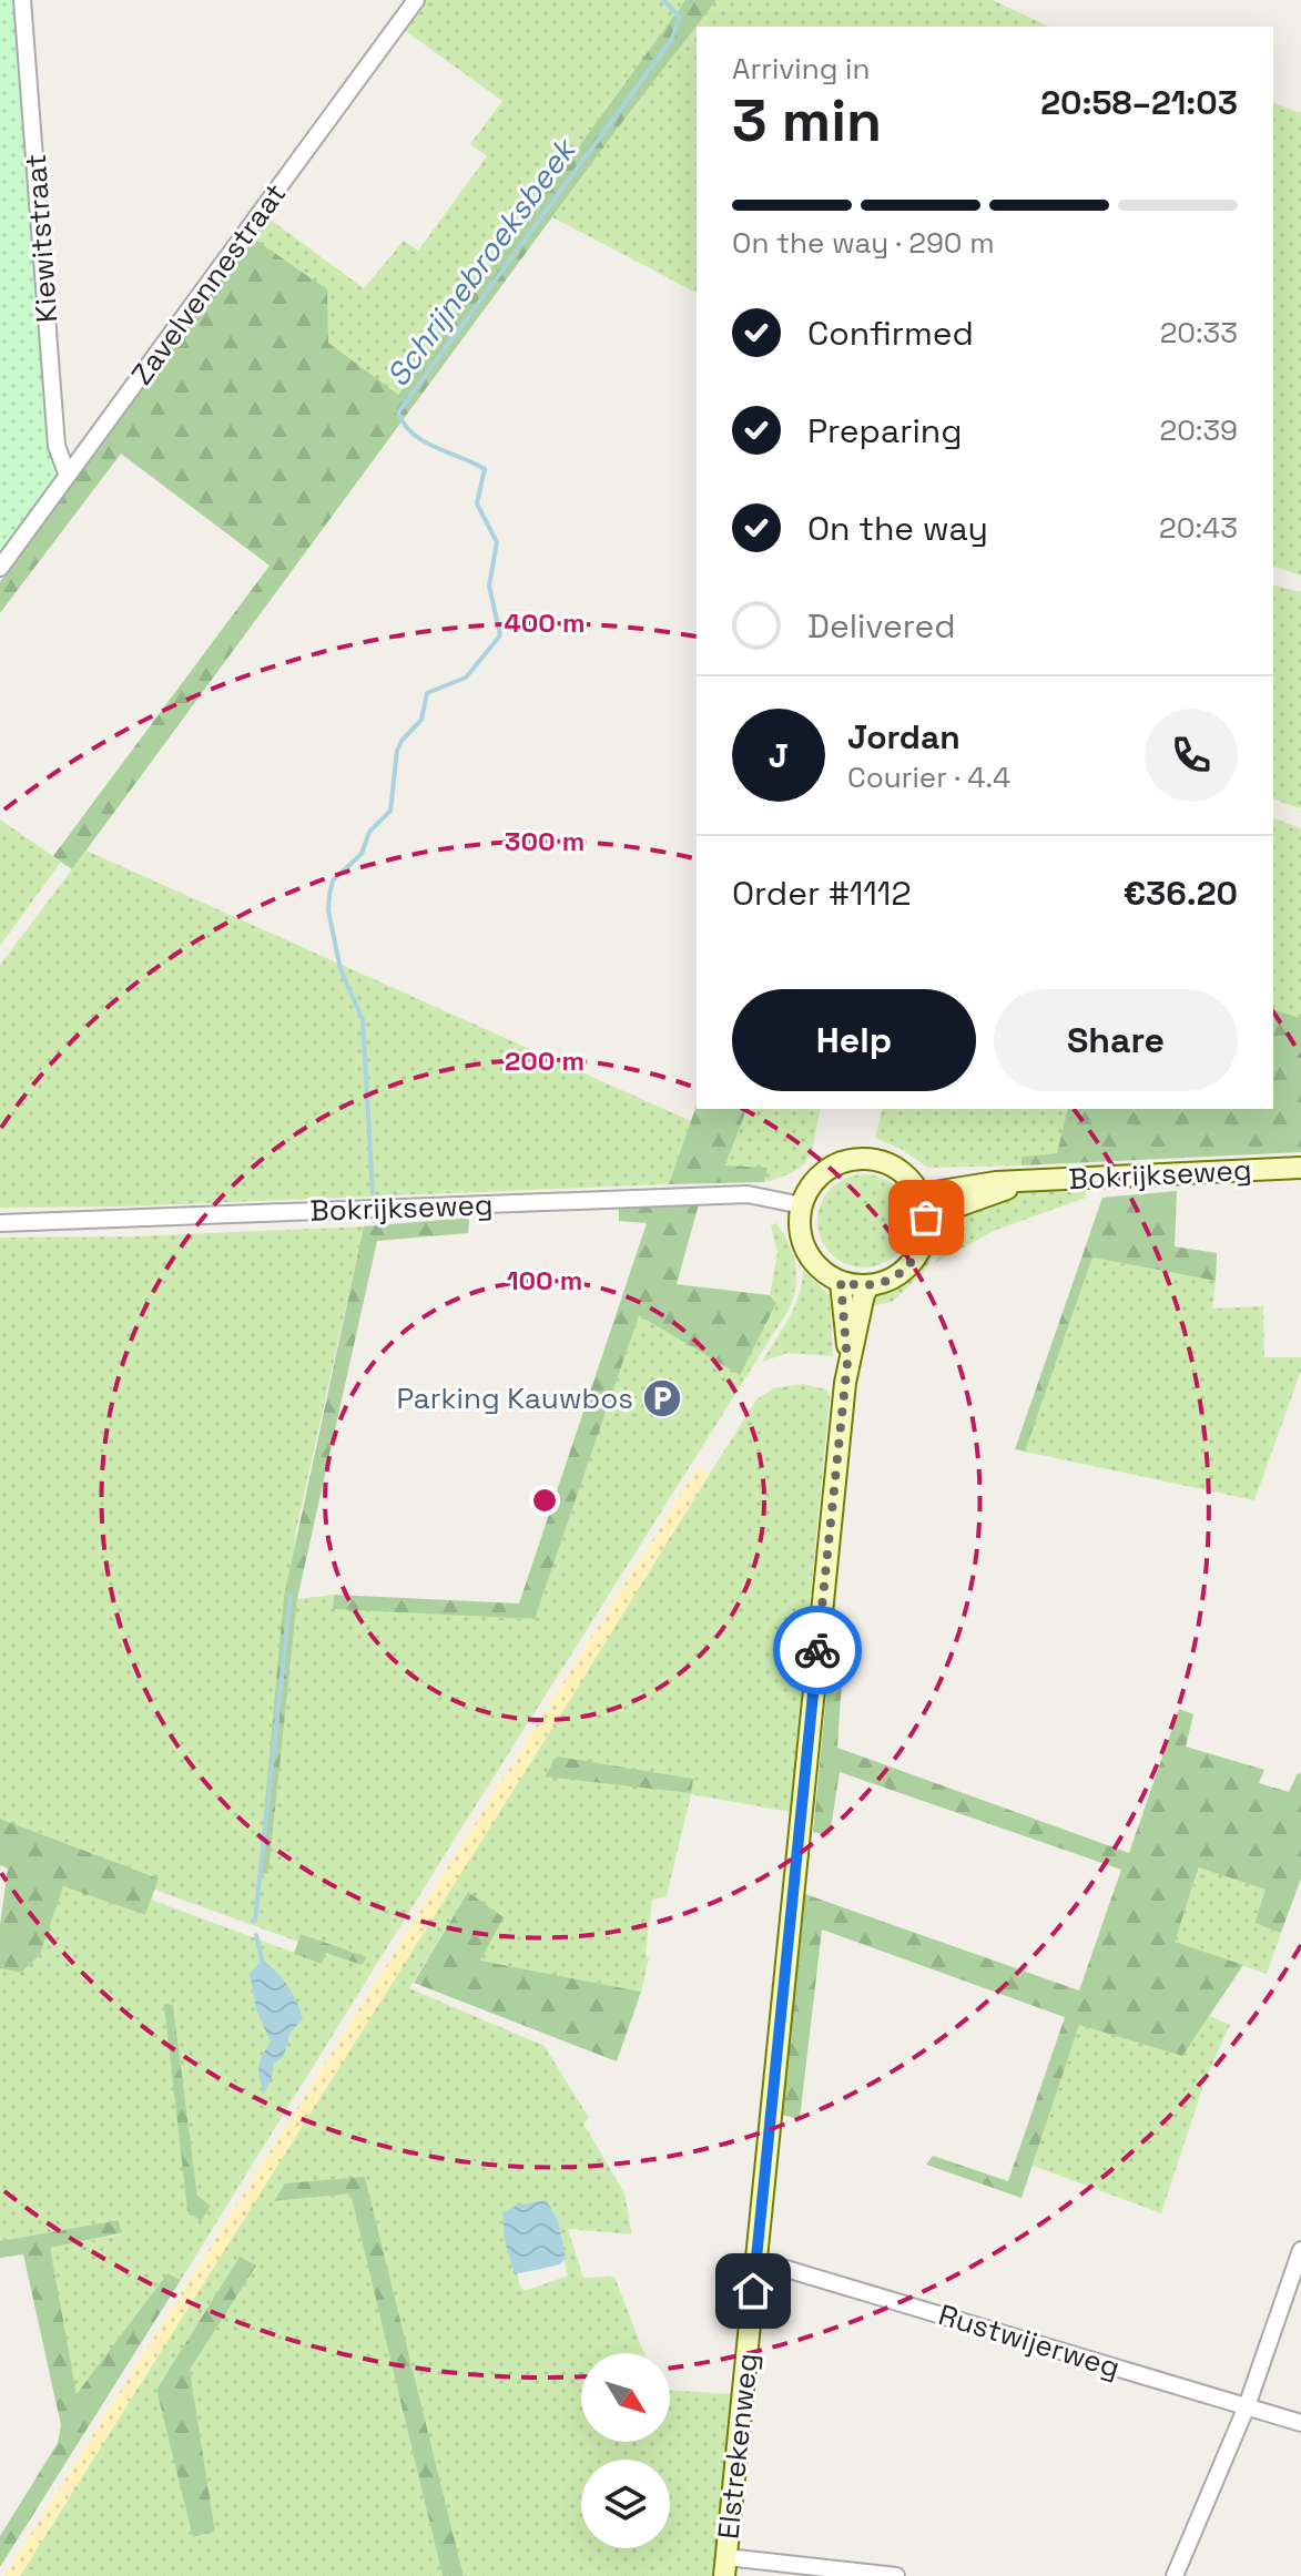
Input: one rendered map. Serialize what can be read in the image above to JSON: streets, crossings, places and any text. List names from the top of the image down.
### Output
{
  "streets": {
    "street": [
      "Kiewitstraat",
      "Zavelvennestraat",
      "Bokrijkseweg",
      "Rustwijerweg",
      "Elstrekenweg"
    ]
  },
  "crossings": [
    ["Kiewitstraat", "Zavelvennestraat"],
    ["Bokrijkseweg", "Elstrekenweg"],
    ["Rustwijerweg", "Elstrekenweg"]
  ],
  "water": ["Schrijnebroeksbeek"],
  "places": {
    "parking": ["Parking Kauwbos"]
  },
  "north": "bottom right",
  "page": {
    "heading": ["3 min", "Arriving in", "20:58–21:03"],
    "panel": [
      "Jordan",
      "Courier · 4.4",
      "Order #1112",
      "€36.20"
    ],
    "bar": "On the way · 290 m",
    "list": [
      ["Confirmed", "20:33"],
      ["Preparing", "20:39"],
      ["On the way", "20:43"],
      "Delivered"
    ],
    "round": "J",
    "buttons": ["Help", "Share"]
  },
  "rings": [
    "400 m",
    "300 m",
    "200 m",
    "100 m"
  ]
}
